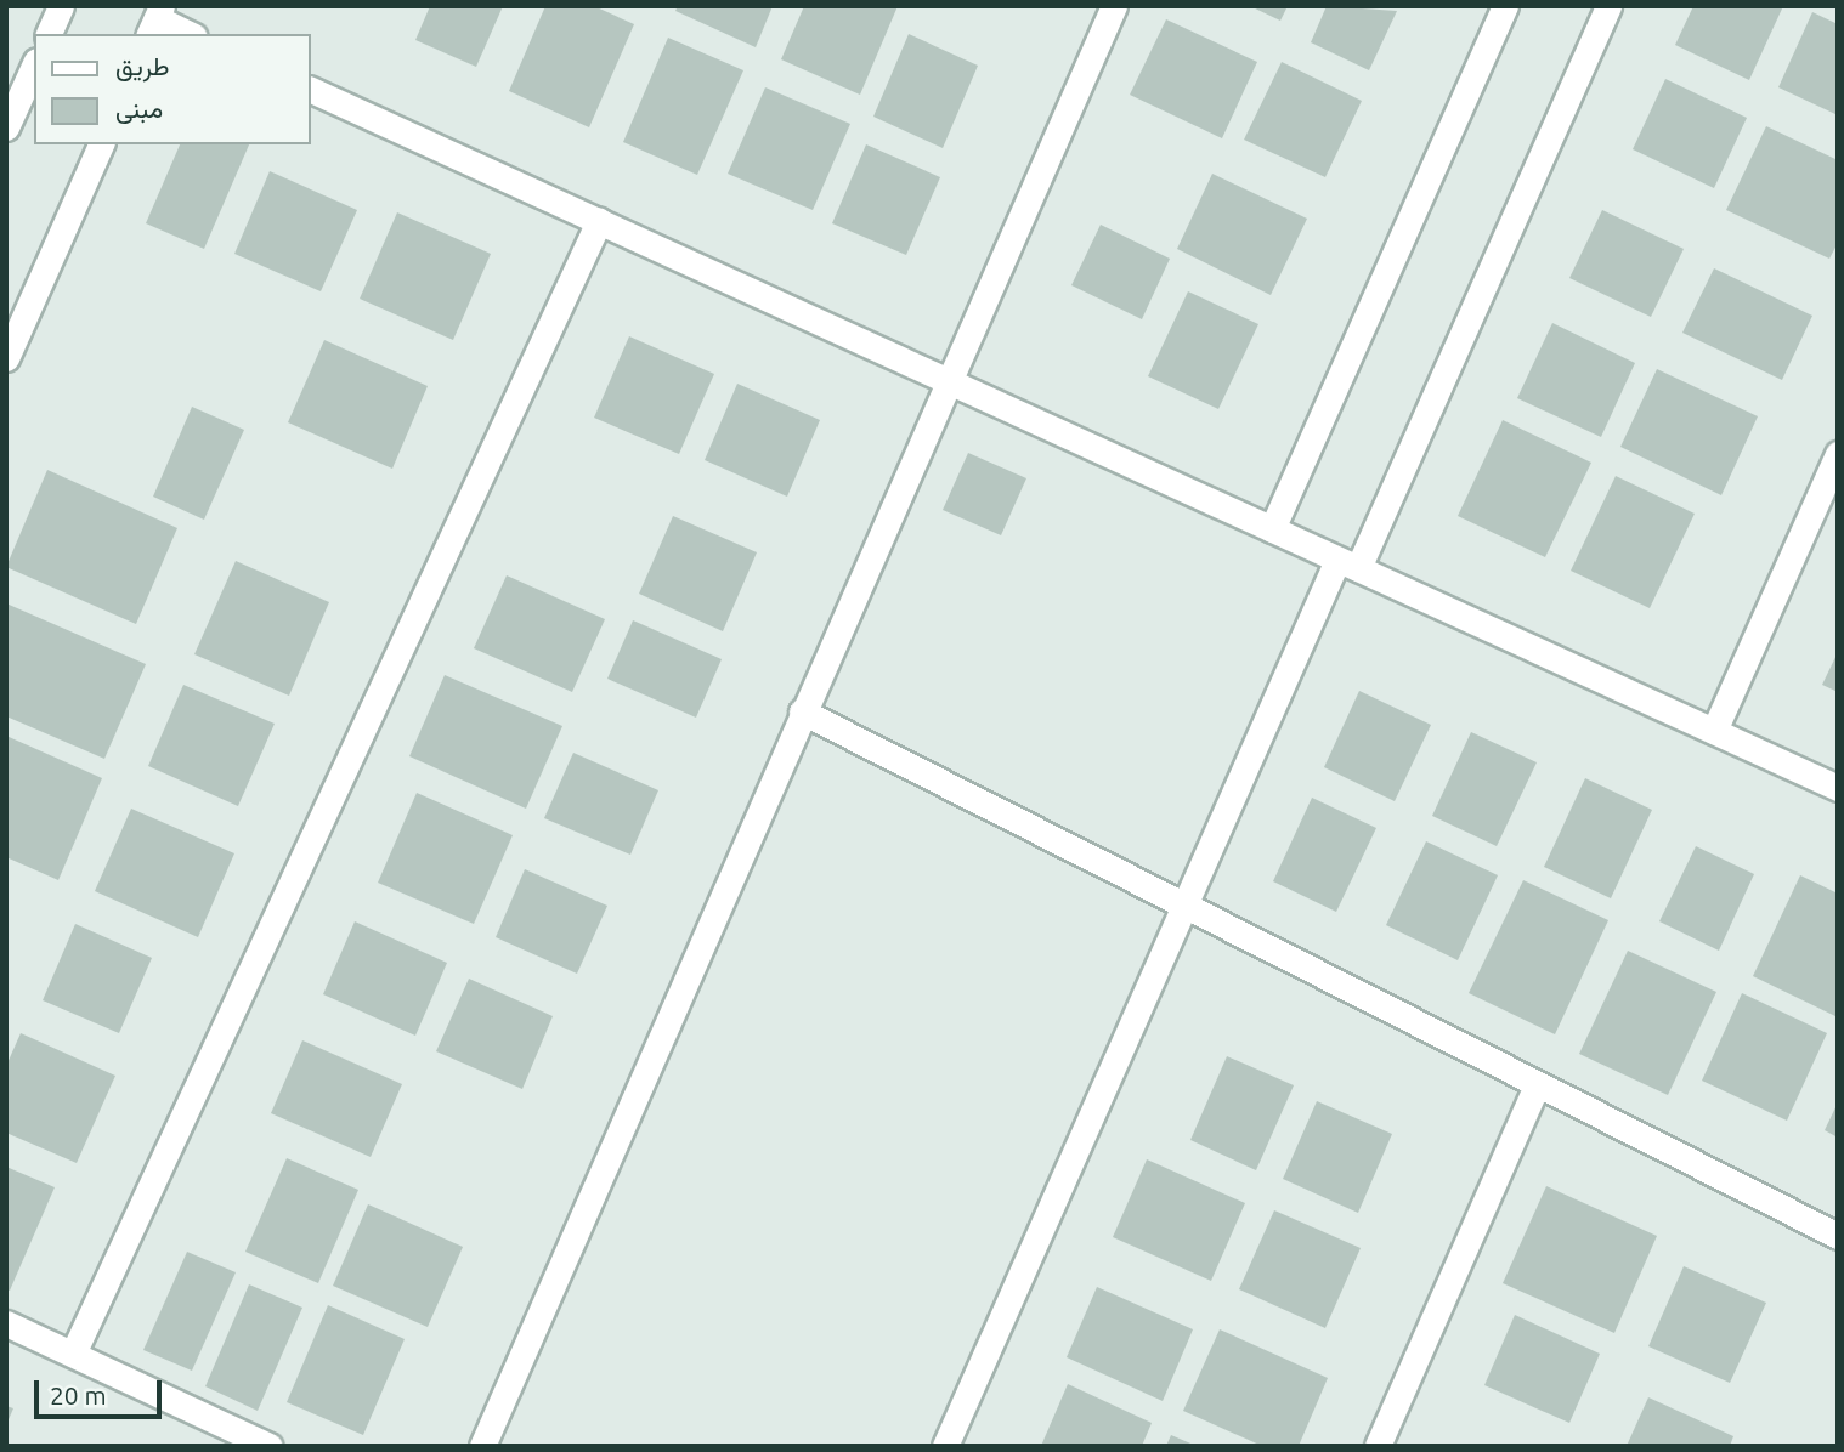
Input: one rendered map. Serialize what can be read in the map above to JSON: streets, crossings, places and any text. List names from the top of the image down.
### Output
{
  "legend": ["طريق", "مبنى"],
  "scale_bar": "20 m"
}
